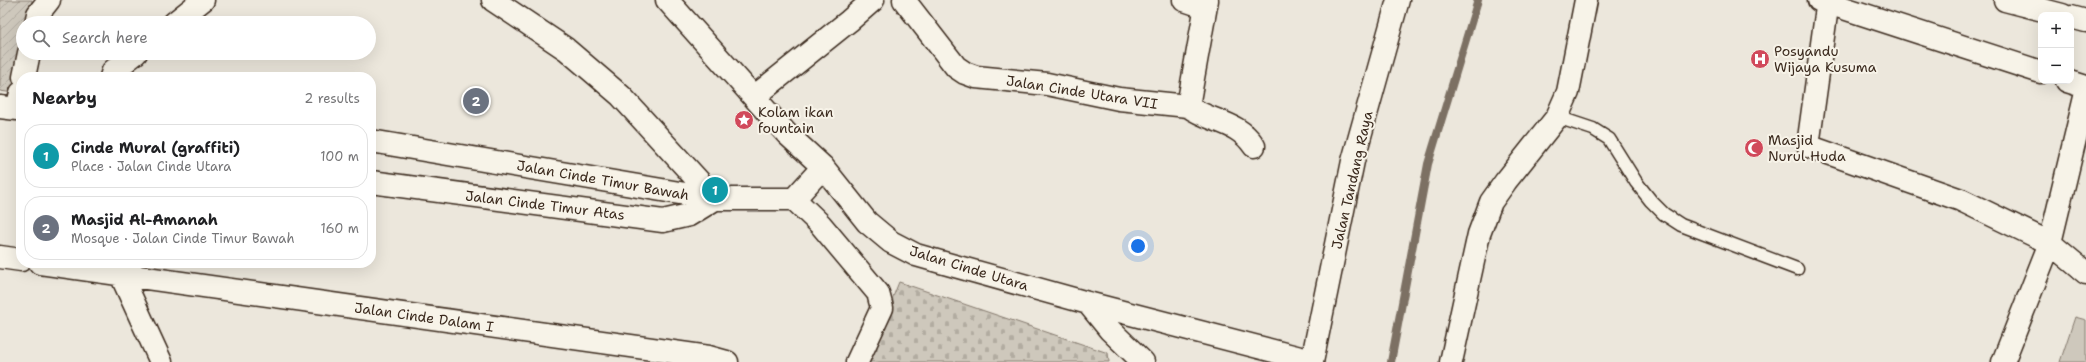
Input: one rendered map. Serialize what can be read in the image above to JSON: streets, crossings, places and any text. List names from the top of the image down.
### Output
{
  "streets": {
    "street": [
      "Jalan Cinde Utara VII",
      "Jalan Cinde Timur Bawah",
      "Jalan Tandang Raya",
      "Jalan Cinde Timur Atas",
      "Jalan Cinde Utara",
      "Jalan Cinde Dalam I"
    ]
  },
  "crossings": [
    ["Jalan Cinde Timur Bawah", "Jalan Cinde Timur Atas"],
    ["Jalan Tandang Raya", "Jalan Cinde Utara"]
  ],
  "places": {
    "hospital": ["Posyandu Wijaya Kusuma"],
    "place": ["Kolam ikan fountain"],
    "mosque": ["Masjid Nurul Huda"]
  },
  "page": {
    "map_buttons": ["+", "−"],
    "search": "Search here",
    "heading": ["Nearby", "2 results"],
    "pins": ["2", "1"],
    "list": [
      {
        "mark": "1",
        "name": "Cinde Mural (graffiti)",
        "note": "Place · Jalan Cinde Utara",
        "value": "100 m"
      },
      {
        "mark": "2",
        "name": "Masjid Al-Amanah",
        "note": "Mosque · Jalan Cinde Timur Bawah",
        "value": "160 m"
      }
    ]
  }
}
